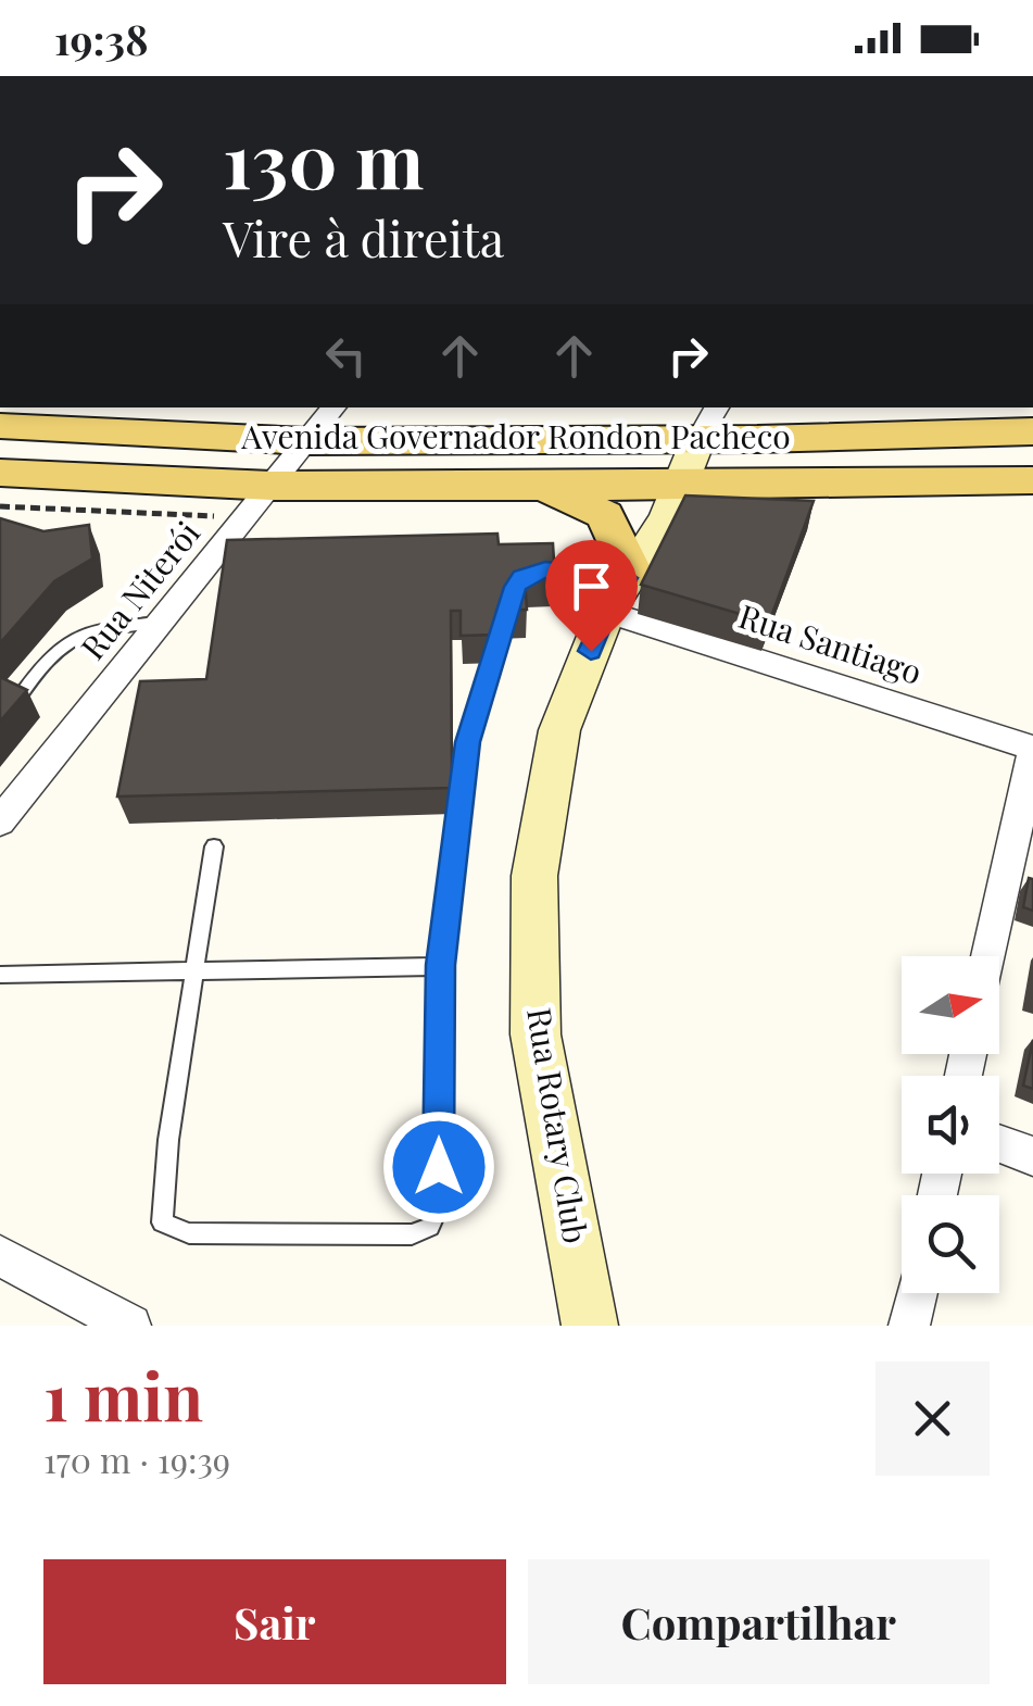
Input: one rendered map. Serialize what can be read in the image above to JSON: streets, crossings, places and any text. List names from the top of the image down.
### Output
{
  "streets": {
    "main road": ["Avenida Governador Rondon Pacheco", "Rua Rotary Club"],
    "street": ["Rua Niterói", "Rua Santiago"]
  },
  "crossings": [
    ["Avenida Governador Rondon Pacheco", "Rua Niterói"],
    ["Avenida Governador Rondon Pacheco", "Rua Rotary Club"],
    ["Rua Santiago", "Rua Rotary Club"]
  ],
  "north": "right",
  "page": {
    "status": "19:38",
    "turn": ["130 m", "Vire à direita"],
    "heading": ["1 min", "170 m · 19:39"],
    "buttons": ["Sair", "Compartilhar"]
  }
}
